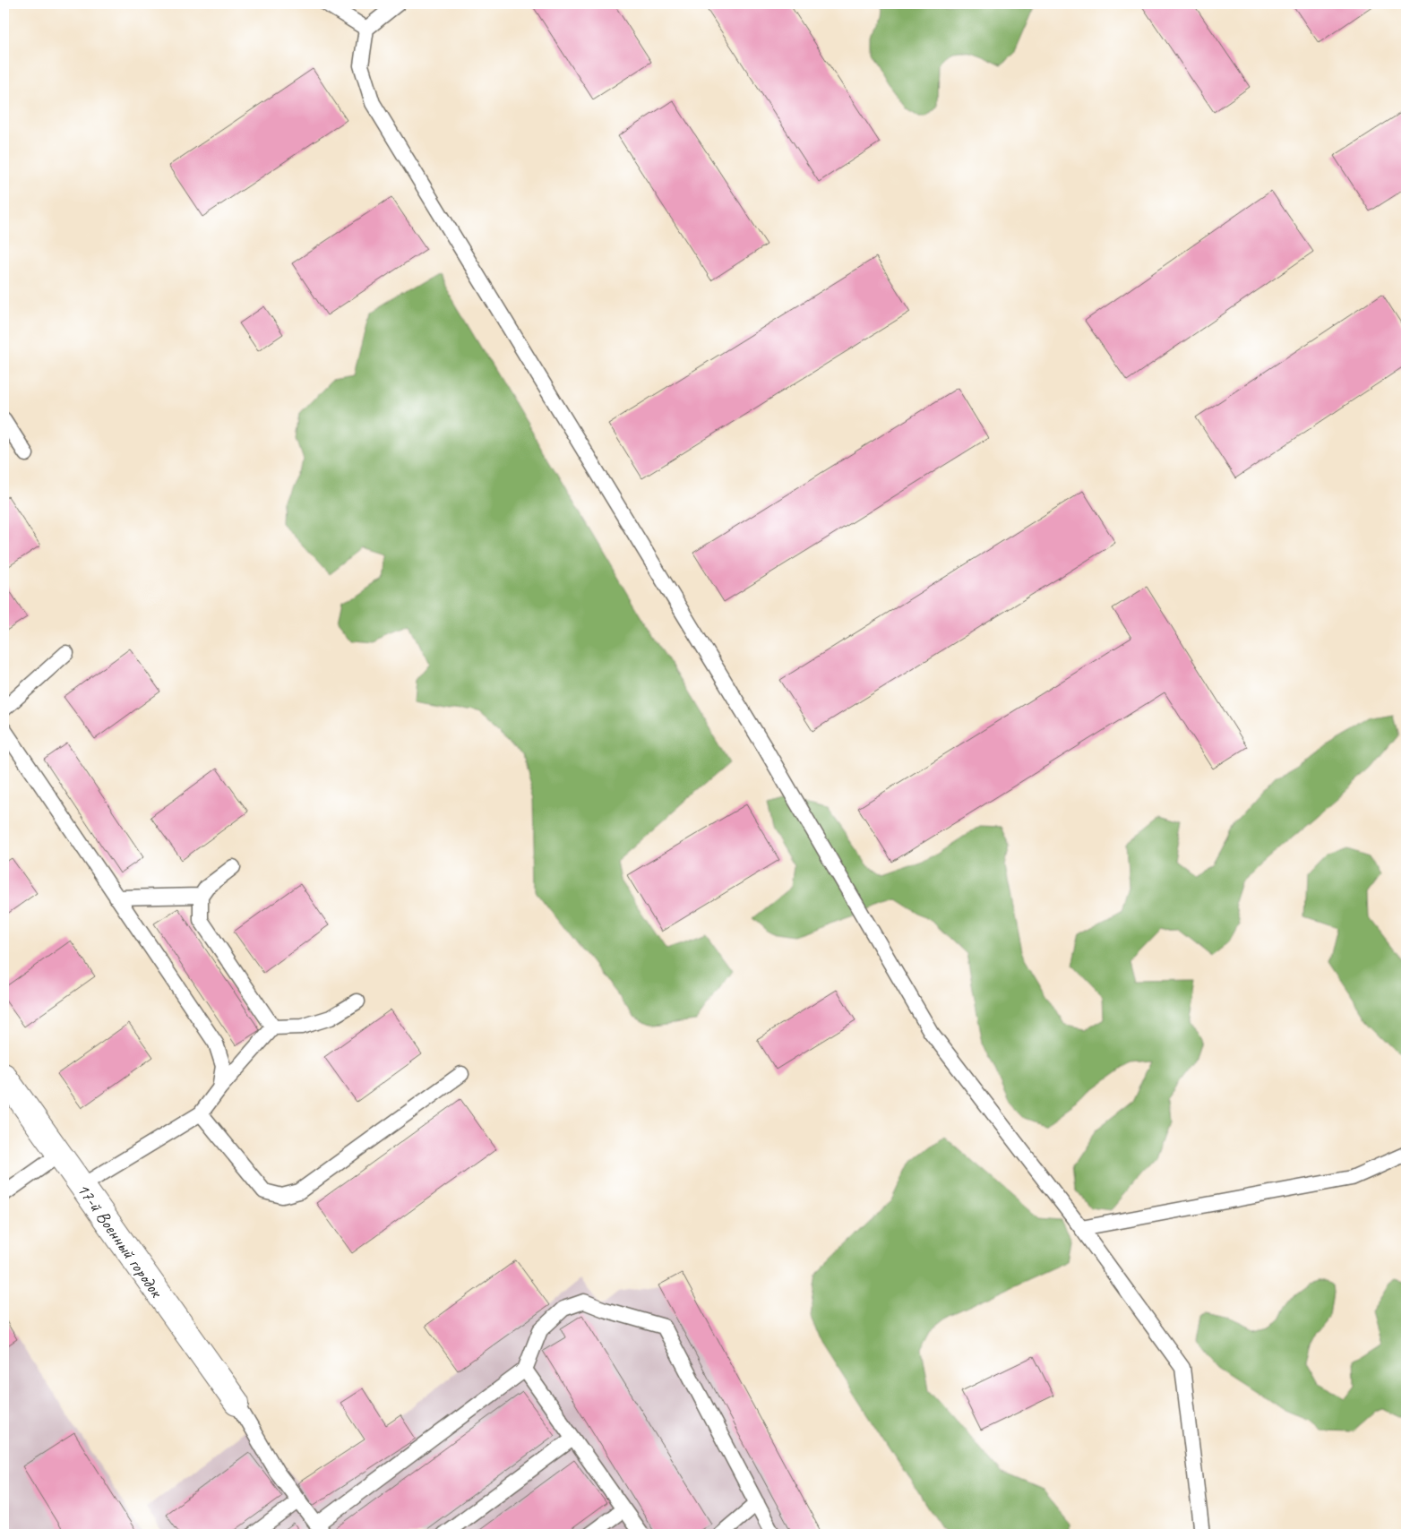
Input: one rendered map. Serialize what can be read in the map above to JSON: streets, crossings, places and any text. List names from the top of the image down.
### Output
{
  "streets": {
    "street": ["17-й Военный городок"]
  }
}
